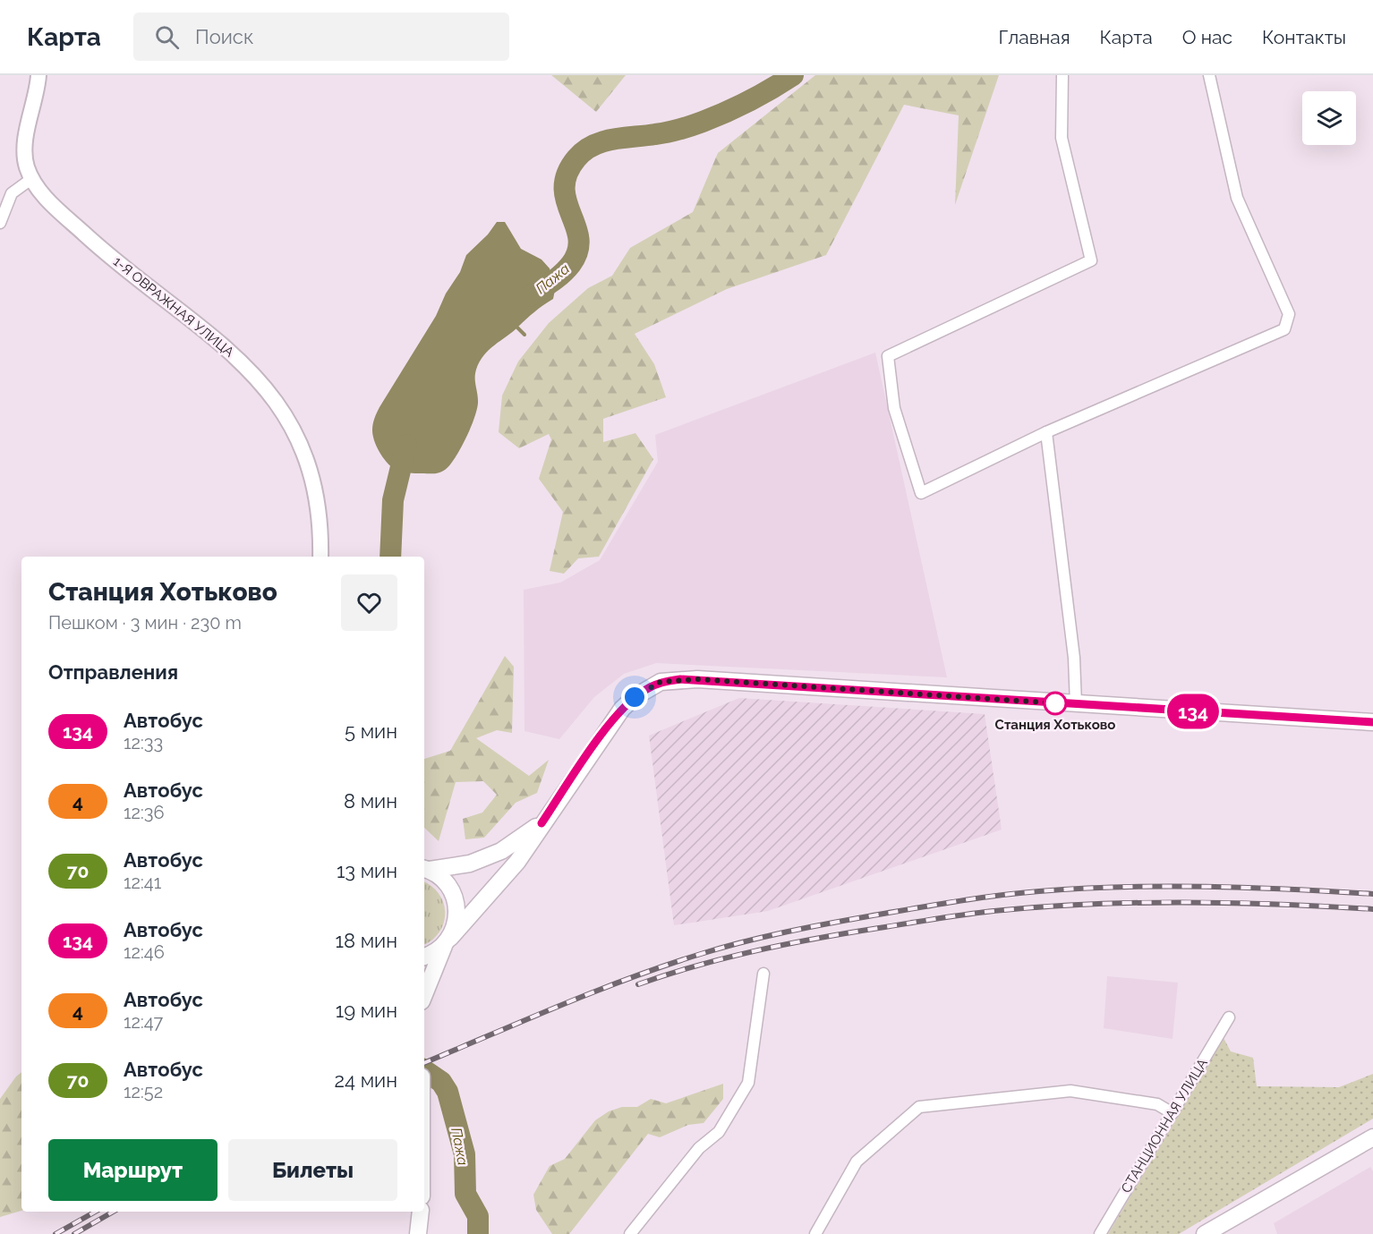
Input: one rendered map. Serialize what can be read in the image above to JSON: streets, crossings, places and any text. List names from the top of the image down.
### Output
{
  "streets": {
    "street": ["1-Я ОВРАЖНАЯ УЛИЦА", "СТАНЦИОННАЯ УЛИЦА"]
  },
  "water": ["Пажа"],
  "places": ["Станция Хотьково"],
  "lines": ["bus line 134"],
  "page": {
    "header": "Карта",
    "search": "Поиск",
    "nav": [
      "Главная",
      "Карта",
      "О нас",
      "Контакты"
    ],
    "on_map": "134",
    "heading": [
      ["Станция Хотьково", "Пешком · 3 мин · 230 m"],
      "Отправления"
    ],
    "list": [
      {
        "mark": "134",
        "name": "Автобус",
        "note": "12:33",
        "value": "5 мин"
      },
      {
        "mark": "4",
        "name": "Автобус",
        "note": "12:36",
        "value": "8 мин"
      },
      {
        "mark": "70",
        "name": "Автобус",
        "note": "12:41",
        "value": "13 мин"
      },
      {
        "mark": "134",
        "name": "Автобус",
        "note": "12:46",
        "value": "18 мин"
      },
      {
        "mark": "4",
        "name": "Автобус",
        "note": "12:47",
        "value": "19 мин"
      },
      {
        "mark": "70",
        "name": "Автобус",
        "note": "12:52",
        "value": "24 мин"
      }
    ],
    "buttons": ["Маршрут", "Билеты"]
  }
}
